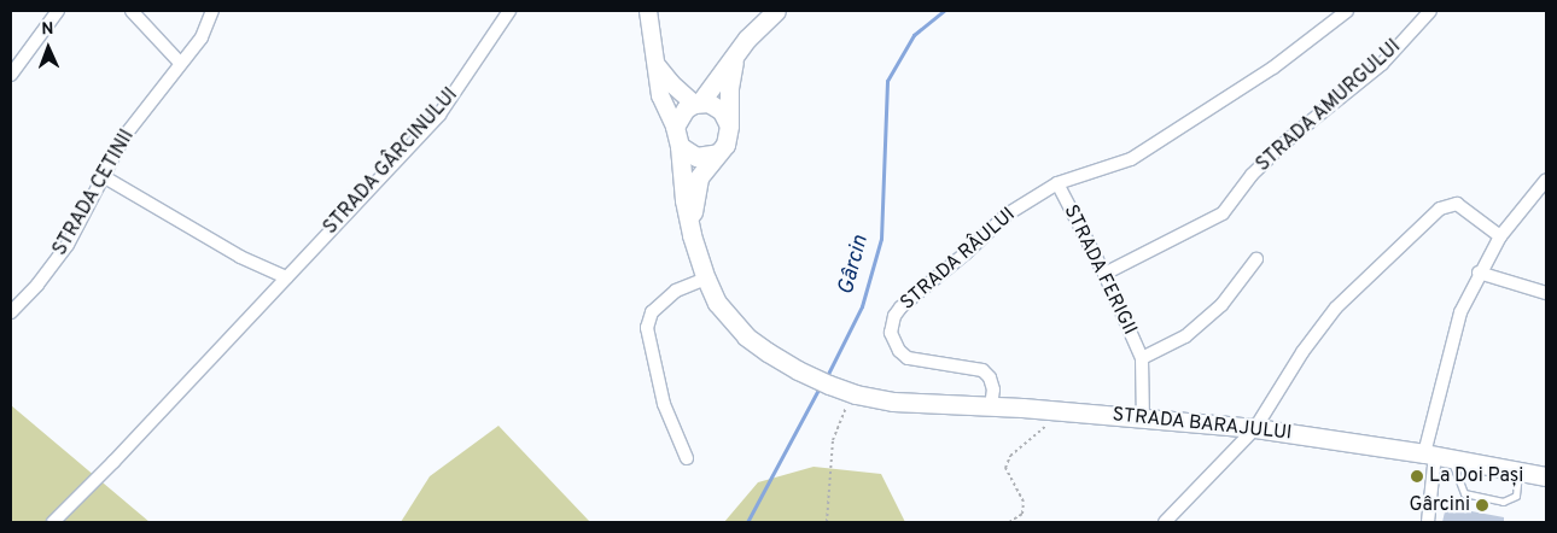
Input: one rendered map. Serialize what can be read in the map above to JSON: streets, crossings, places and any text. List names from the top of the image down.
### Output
{
  "streets": {
    "main road": ["STRADA BARAJULUI"],
    "street": [
      "STRADA AMURGULUI",
      "STRADA GÂRCINULUI",
      "STRADA CETINII",
      "STRADA RÂULUI",
      "STRADA FERIGII"
    ]
  },
  "crossings": [
    ["STRADA AMURGULUI", "STRADA FERIGII"],
    ["STRADA RÂULUI", "STRADA FERIGII"],
    ["STRADA RÂULUI", "STRADA BARAJULUI"],
    ["STRADA FERIGII", "STRADA BARAJULUI"]
  ],
  "water": ["Gârcin"],
  "places": ["La Doi Pași", "Gârcini"],
  "north": "top"
}
